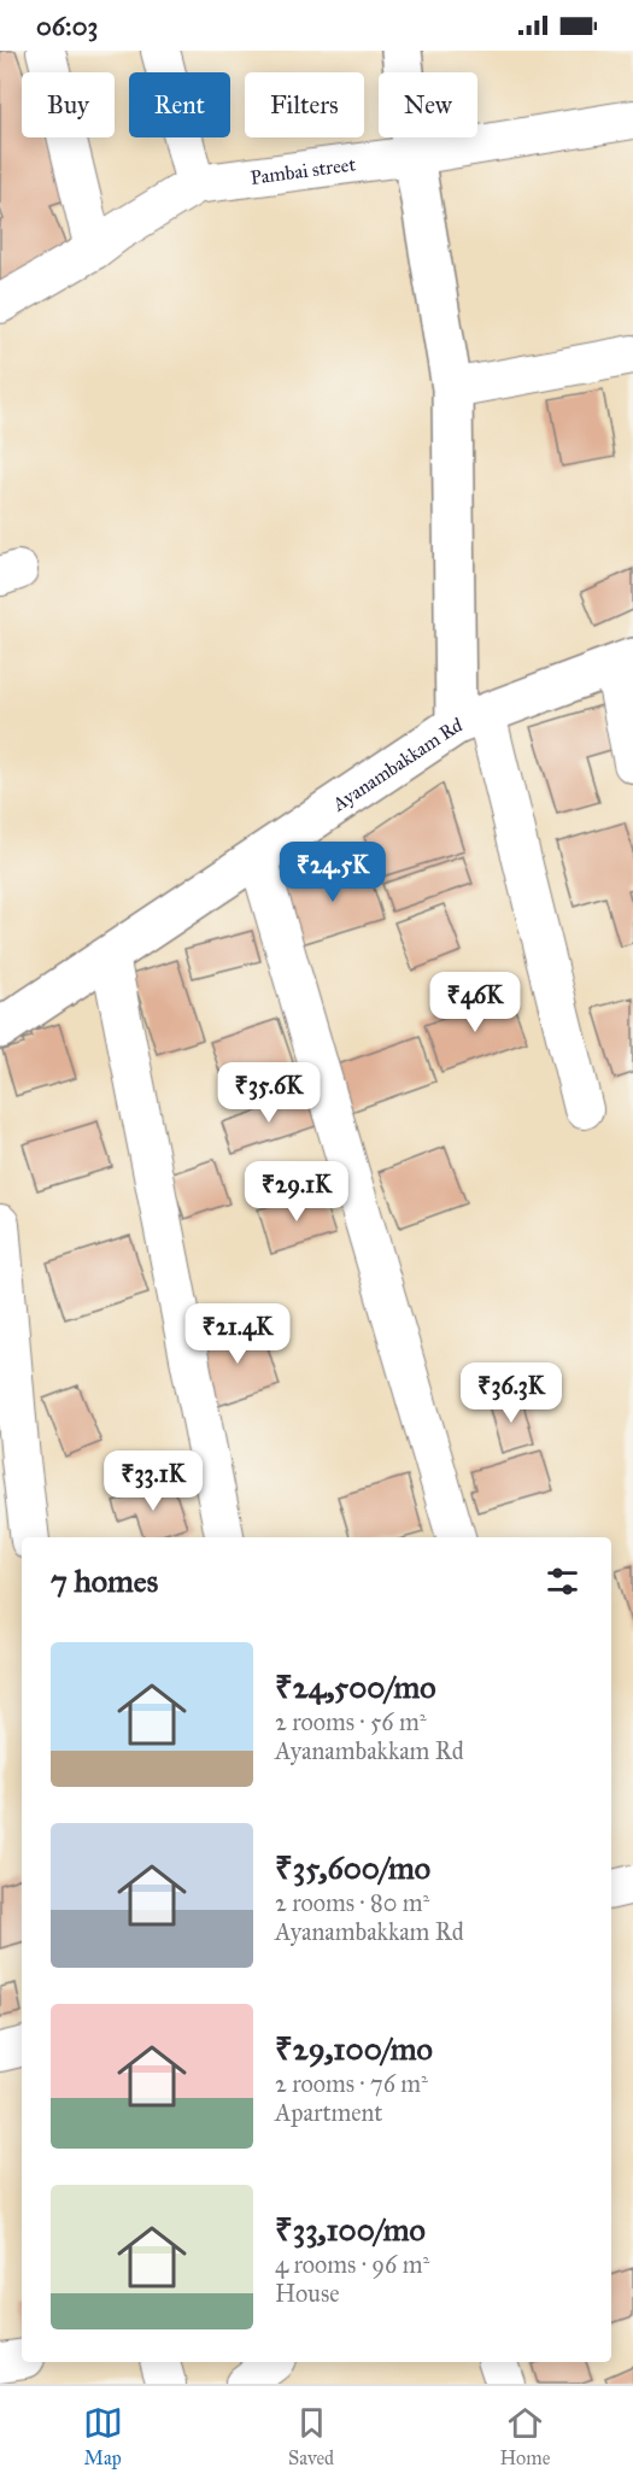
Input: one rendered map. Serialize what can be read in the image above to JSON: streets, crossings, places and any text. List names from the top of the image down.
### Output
{
  "streets": {
    "street": ["Pambai street", "Ayanambakkam Rd"]
  },
  "page": {
    "status": "06:03",
    "chip": [
      "Buy",
      "Rent",
      "Filters",
      "New"
    ],
    "price": [
      "₹24.5K",
      "₹46K",
      "₹35.6K",
      "₹29.1K",
      "₹21.4K",
      "₹36.3K",
      "₹33.1K"
    ],
    "heading": "7 homes",
    "list": [
      {
        "name": "₹24,500/mo",
        "note": "2 rooms · 56 m² · Ayanambakkam Rd"
      },
      {
        "name": "₹35,600/mo",
        "note": "2 rooms · 80 m² · Ayanambakkam Rd"
      },
      {
        "name": "₹29,100/mo",
        "note": "2 rooms · 76 m² · Apartment"
      },
      {
        "name": "₹33,100/mo",
        "note": "4 rooms · 96 m² · House"
      }
    ],
    "tabs": ["Map", "Saved", "Home"]
  }
}
